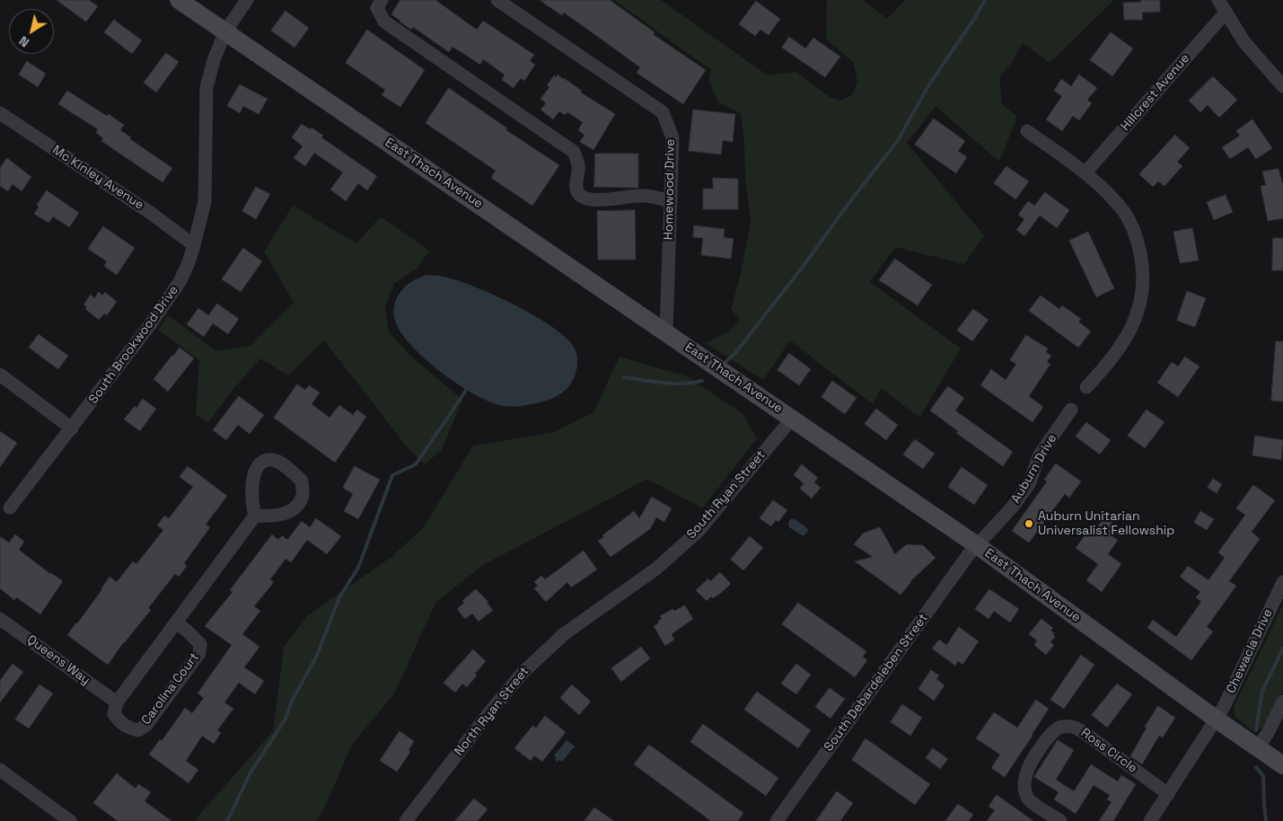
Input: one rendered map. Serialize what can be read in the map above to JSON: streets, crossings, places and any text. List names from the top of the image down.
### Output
{
  "streets": {
    "street": [
      "Hillcrest Avenue",
      "East Thach Avenue",
      "Mc Kinley Avenue",
      "Homewood Drive",
      "South Brookwood Drive",
      "Auburn Drive",
      "South Ryan Street",
      "Chewacla Drive",
      "Queens Way",
      "South Debardeleben Street",
      "Carolina Court",
      "North Ryan Street",
      "Ross Circle"
    ]
  },
  "crossings": [
    ["East Thach Avenue", "Homewood Drive"],
    ["East Thach Avenue", "South Brookwood Drive"],
    ["East Thach Avenue", "Auburn Drive"],
    ["East Thach Avenue", "South Ryan Street"],
    ["East Thach Avenue", "Chewacla Drive"],
    ["East Thach Avenue", "South Debardeleben Street"],
    ["Mc Kinley Avenue", "South Brookwood Drive"],
    ["Auburn Drive", "South Debardeleben Street"],
    ["South Ryan Street", "North Ryan Street"],
    ["Chewacla Drive", "Ross Circle"],
    ["Queens Way", "Carolina Court"]
  ],
  "places": ["Auburn Unitarian Universalist Fellowship"],
  "north": "bottom left"
}
